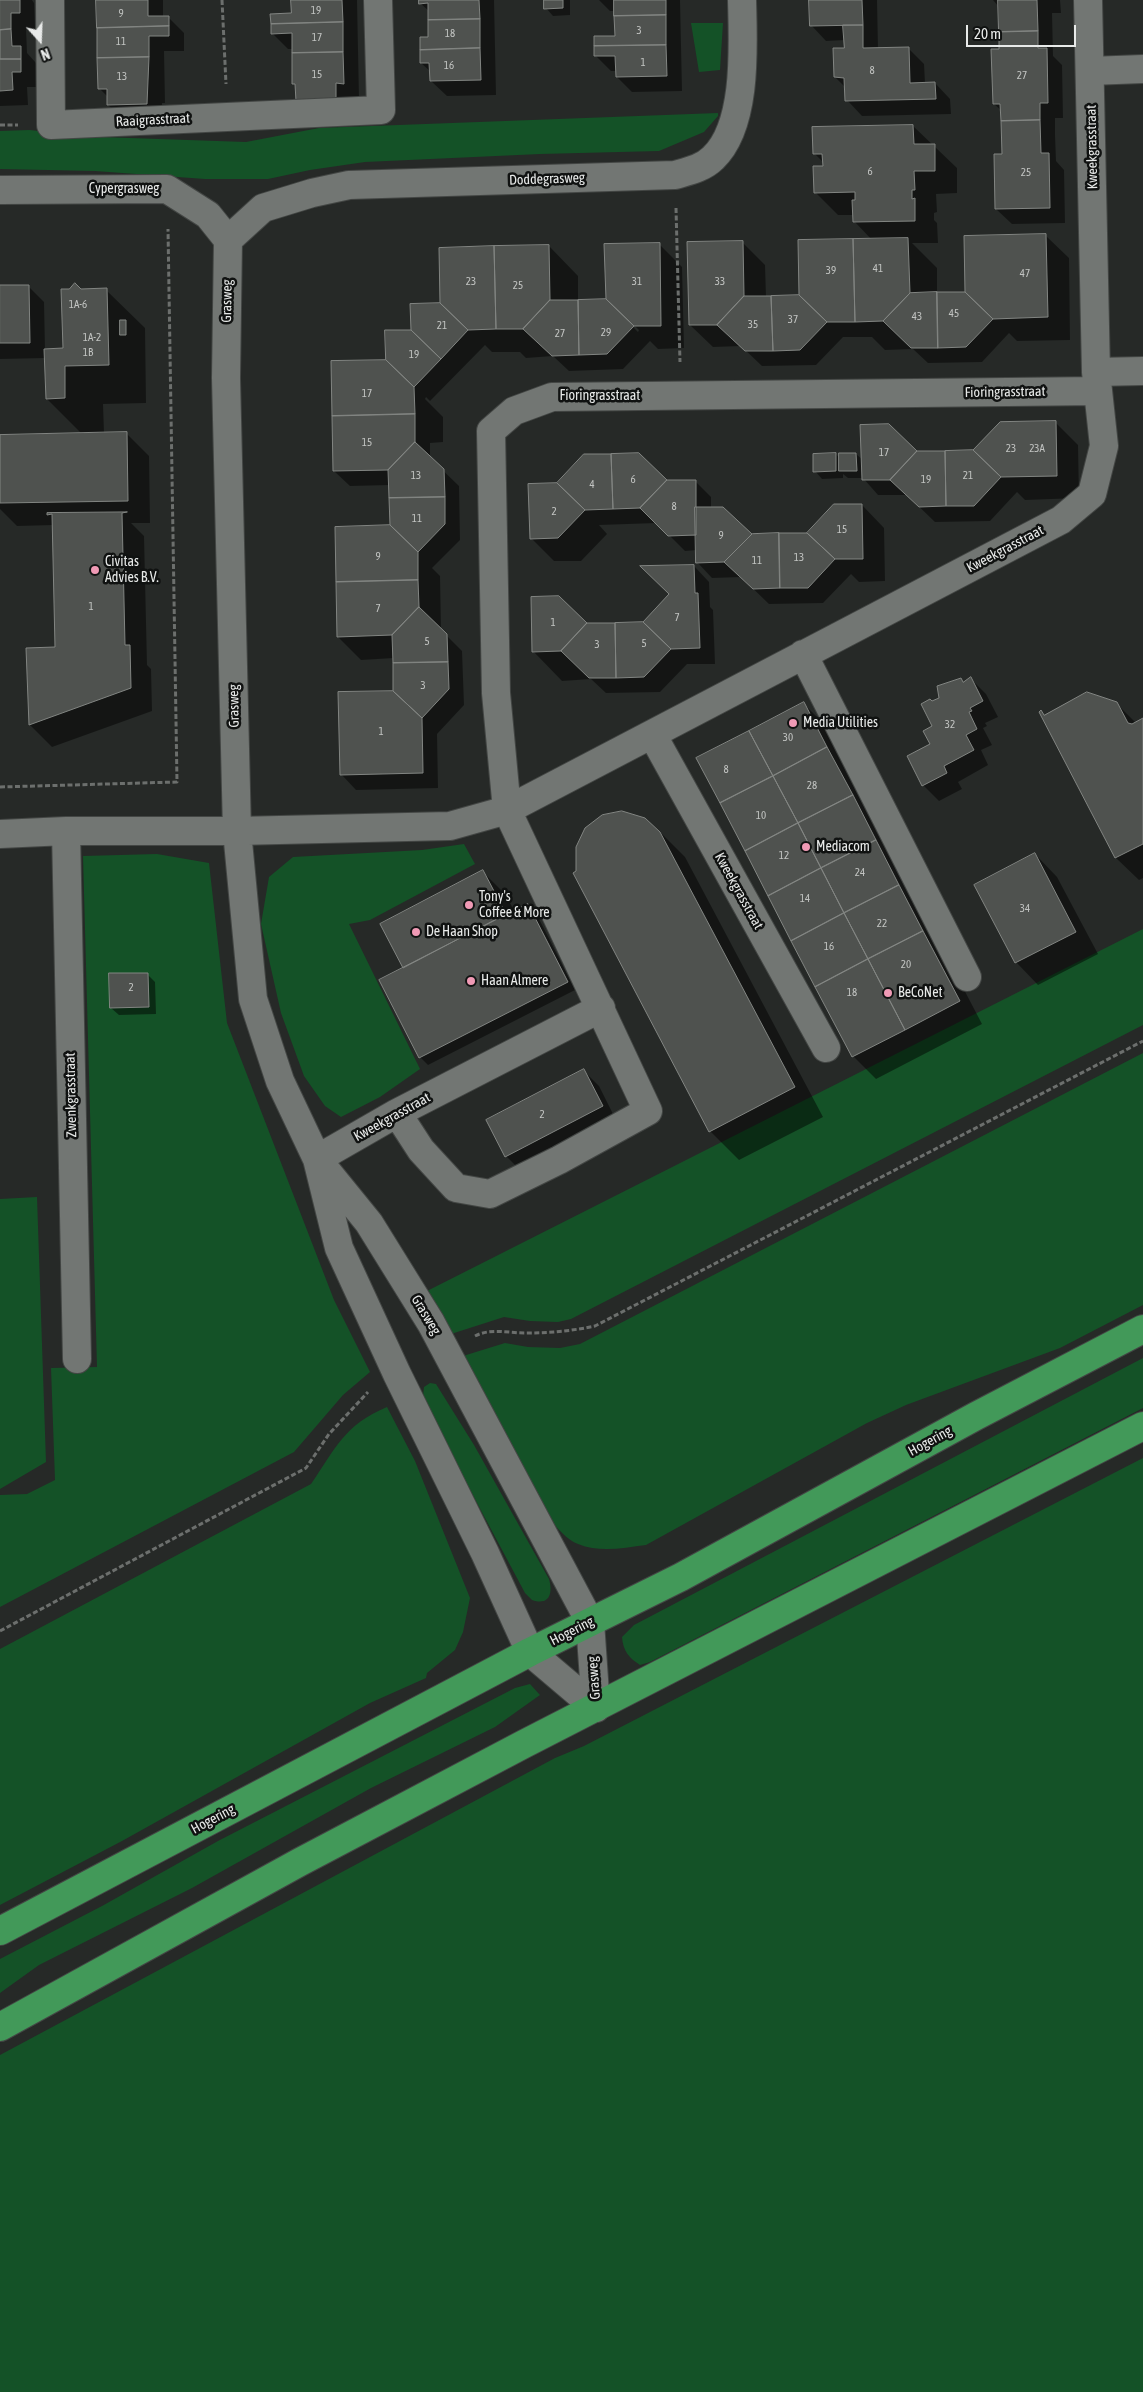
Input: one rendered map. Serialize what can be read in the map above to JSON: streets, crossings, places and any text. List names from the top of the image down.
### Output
{
  "streets": {
    "highway": ["Hogering"],
    "street": [
      "Raaigrasstraat",
      "Kweekgrasstraat",
      "Doddegrasweg",
      "Cypergrasweg",
      "Grasweg",
      "Fioringrasstraat",
      "Zwenkgrasstraat"
    ]
  },
  "crossings": [
    ["Kweekgrasstraat", "Grasweg"],
    ["Kweekgrasstraat", "Fioringrasstraat"],
    ["Doddegrasweg", "Cypergrasweg"],
    ["Doddegrasweg", "Grasweg"],
    ["Cypergrasweg", "Grasweg"],
    ["Grasweg", "Hogering"]
  ],
  "places": [
    "Civitas Advies B.V.",
    "Media Utilities",
    "Mediacom",
    "Tony's Coffee & More",
    "De Haan Shop",
    "Haan Almere",
    "BeCoNet"
  ],
  "house_numbers": [
    "19",
    "9",
    "3",
    "18",
    "17",
    "11",
    "1",
    "16",
    "8",
    "15",
    "27",
    "13",
    "6",
    "25",
    "41",
    "39",
    "47",
    "23",
    "31",
    "33",
    "25",
    "1A-6",
    "45",
    "43",
    "37",
    "35",
    "21",
    "29",
    "27",
    "1A-2",
    "1B",
    "19",
    "17",
    "15",
    "23",
    "23A",
    "17",
    "13",
    "21",
    "6",
    "19",
    "4",
    "8",
    "2",
    "11",
    "15",
    "9",
    "9",
    "13",
    "11",
    "1",
    "7",
    "7",
    "1",
    "5",
    "5",
    "3",
    "3",
    "32",
    "1",
    "30",
    "8",
    "28",
    "10",
    "12",
    "24",
    "14",
    "34",
    "22",
    "16",
    "20",
    "2",
    "18",
    "2"
  ],
  "scale_bar": "20 m",
  "north": "bottom"
}
